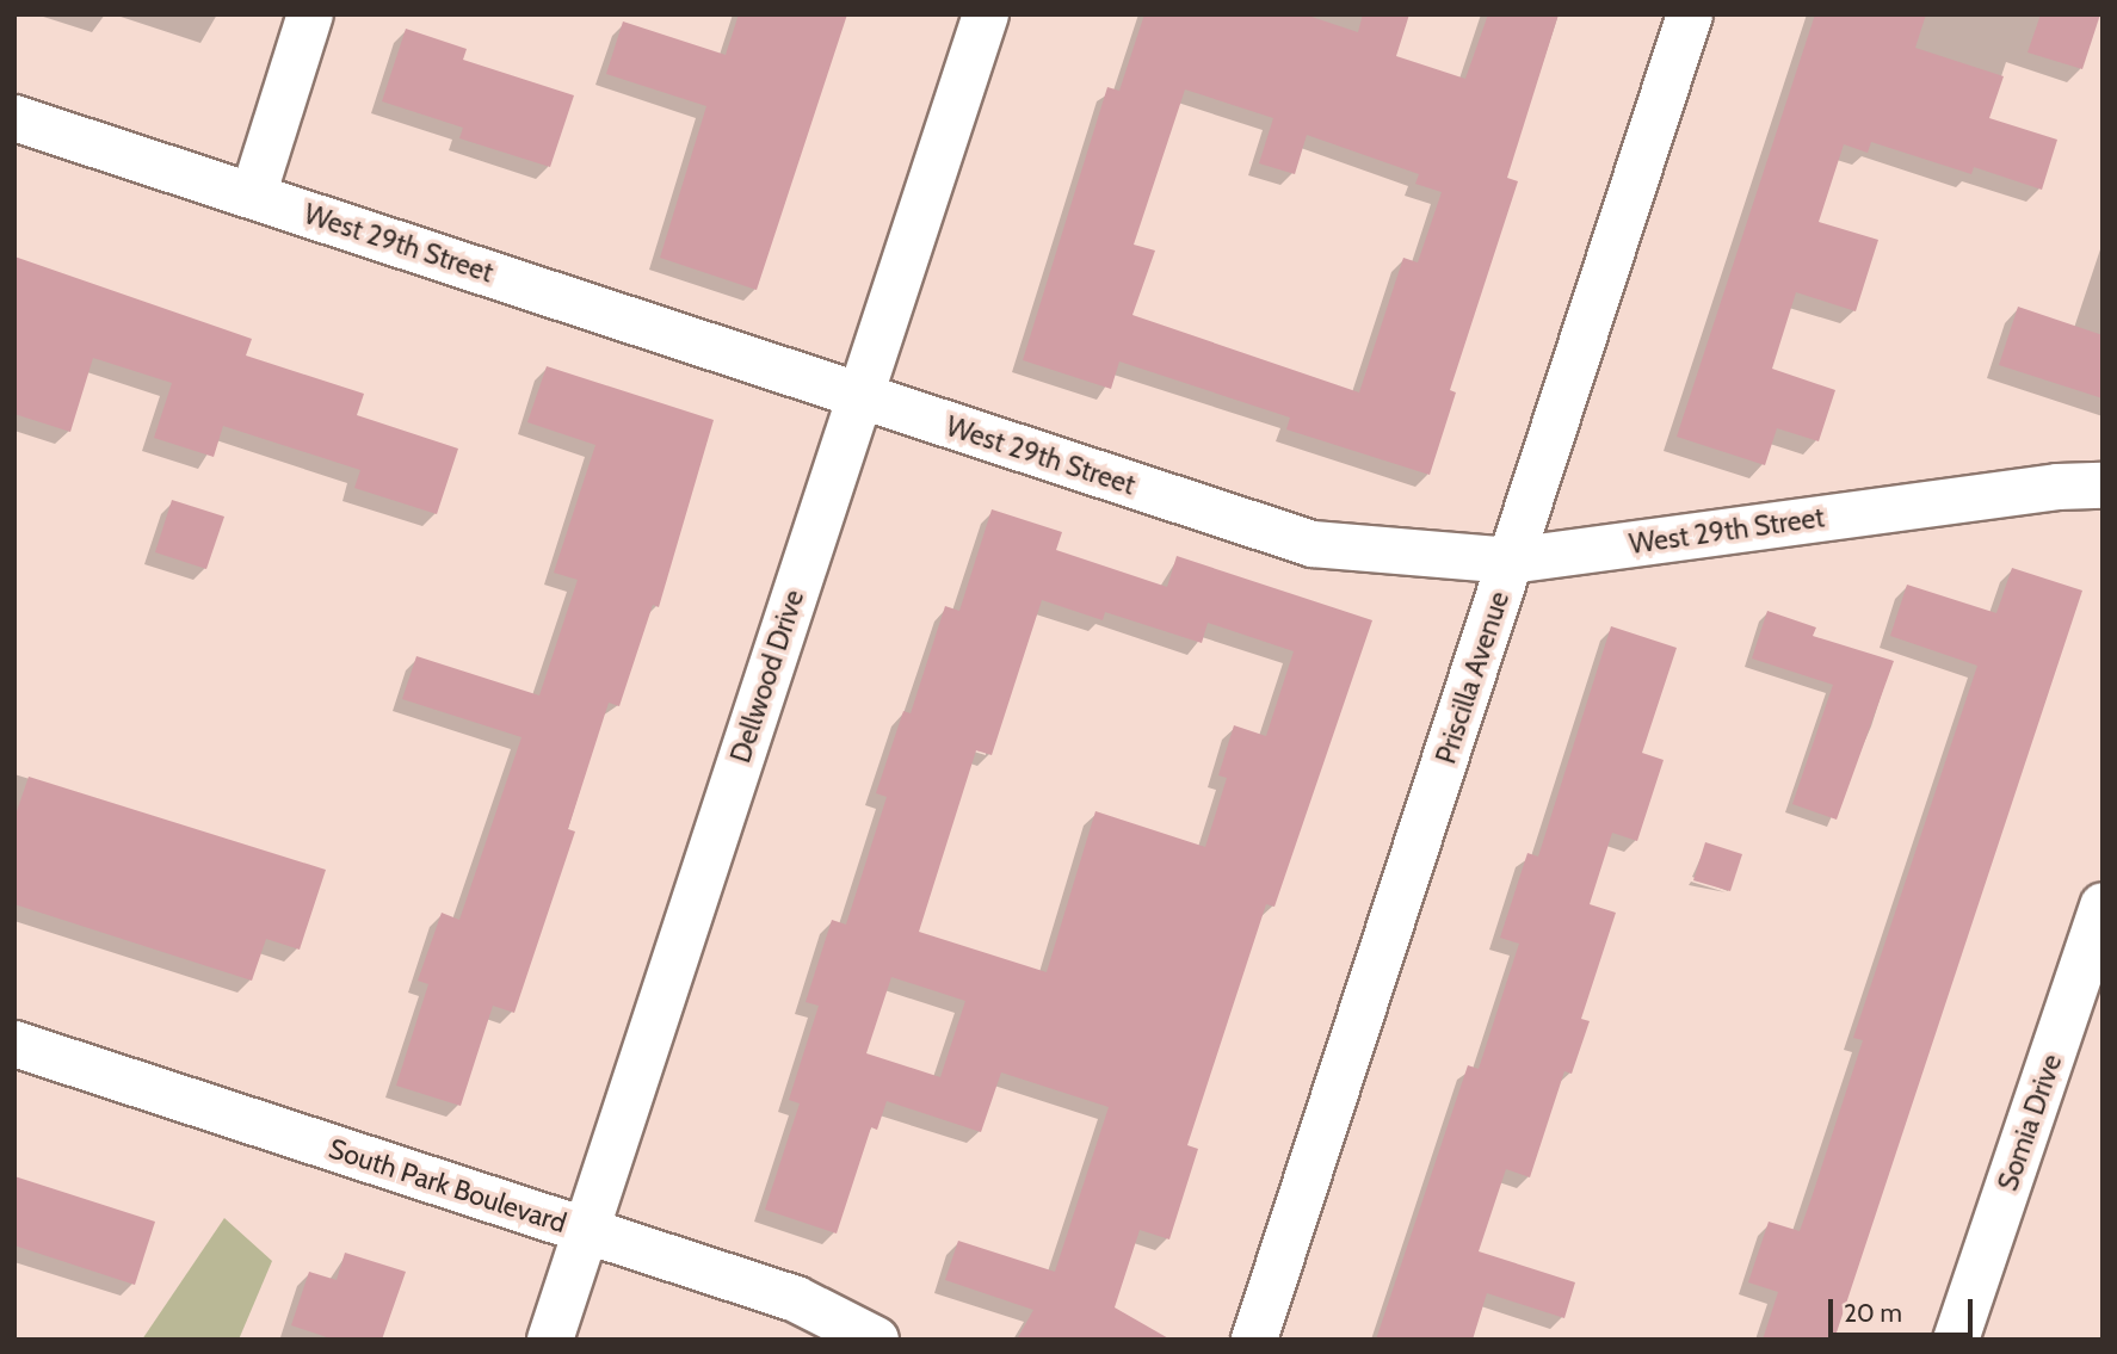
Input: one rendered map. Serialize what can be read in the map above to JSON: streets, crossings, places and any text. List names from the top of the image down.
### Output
{
  "streets": {
    "street": [
      "West 29th Street",
      "Dellwood Drive",
      "Priscilla Avenue",
      "Somia Drive",
      "South Park Boulevard"
    ]
  },
  "crossings": [
    ["West 29th Street", "Dellwood Drive"],
    ["West 29th Street", "Priscilla Avenue"],
    ["Dellwood Drive", "South Park Boulevard"]
  ],
  "scale_bar": "20 m"
}
